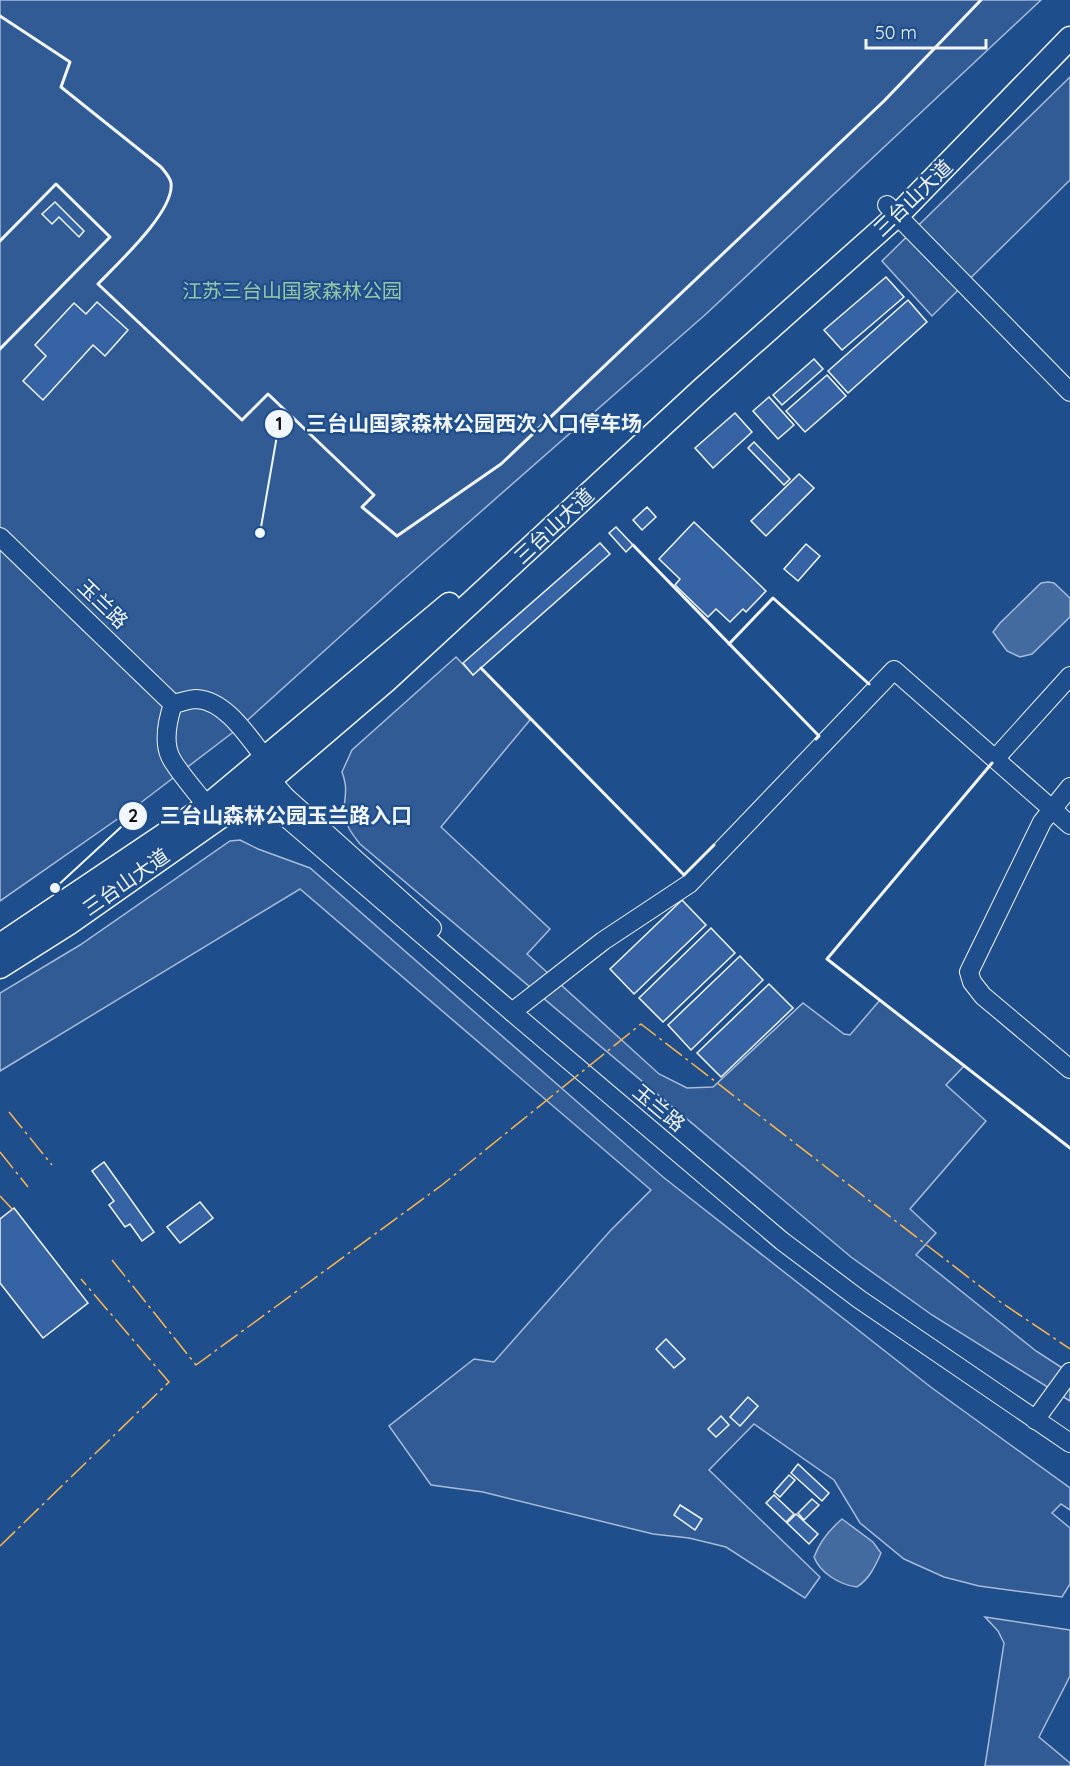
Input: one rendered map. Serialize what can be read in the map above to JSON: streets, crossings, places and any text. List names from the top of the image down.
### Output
{
  "streets": {
    "main road": ["三台山大道"],
    "street": ["玉兰路"]
  },
  "crossings": [
    ["三台山大道", "玉兰路"]
  ],
  "parks": ["江苏三台山国家森林公园"],
  "places": ["三台山国家森林公园西次入口停车场", "三台山森林公园玉兰路入口"],
  "scale_bar": "50 m"
}
